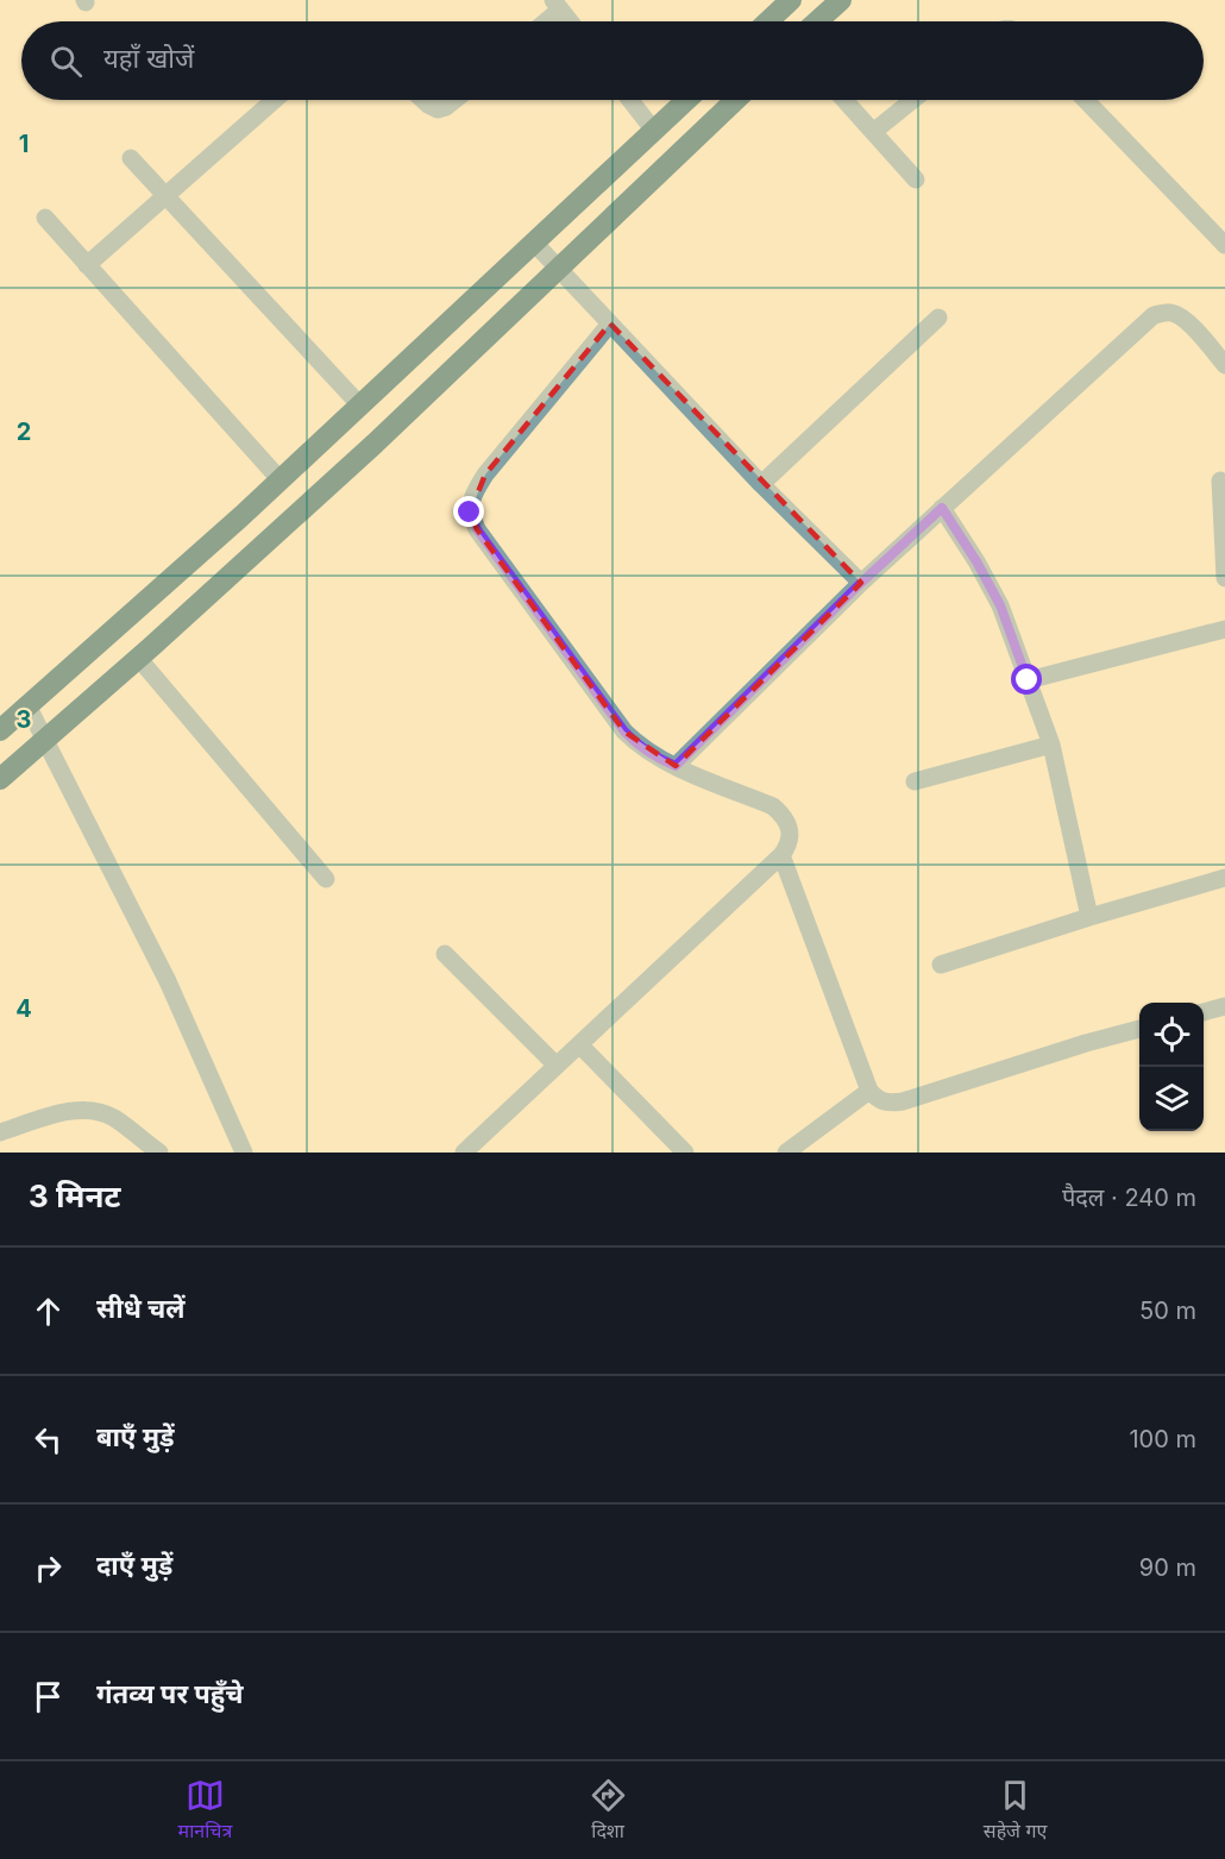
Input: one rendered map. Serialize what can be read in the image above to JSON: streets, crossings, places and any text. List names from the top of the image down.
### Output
{
  "page": {
    "search": "यहाँ खोजें",
    "heading": ["3 मिनट", "पैदल · 240 m"],
    "list": [
      ["सीधे चलें", "50 m"],
      ["बाएँ मुड़ें", "100 m"],
      ["दाएँ मुड़ें", "90 m"],
      "गंतव्य पर पहुँचे"
    ],
    "nav": ["मानचित्र", "दिशा", "सहेजे गए"]
  },
  "grid": {
    "rows": [
      "1",
      "2",
      "3",
      "4"
    ]
  }
}
